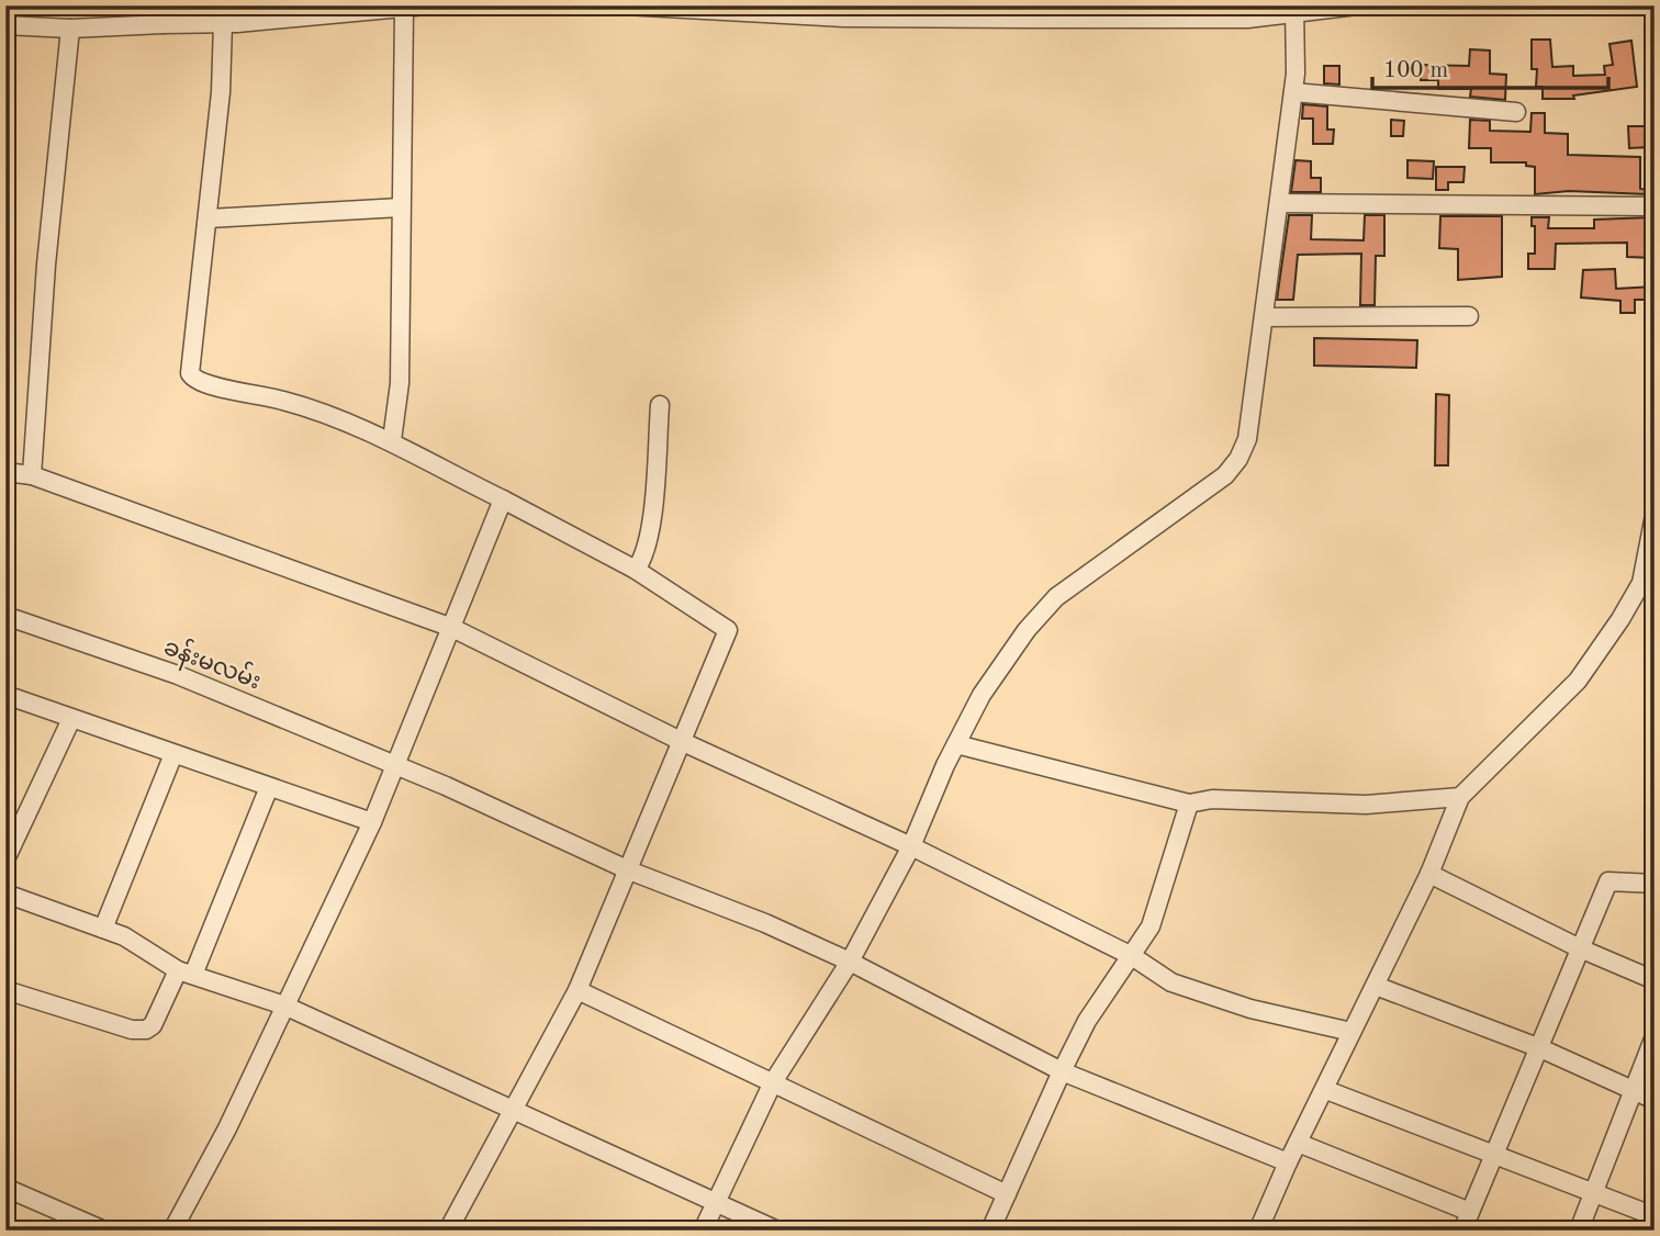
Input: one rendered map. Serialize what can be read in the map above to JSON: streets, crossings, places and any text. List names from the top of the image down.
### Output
{
  "streets": {
    "street": ["ခန်းမလမ်း"]
  },
  "scale_bar": "100 m"
}
